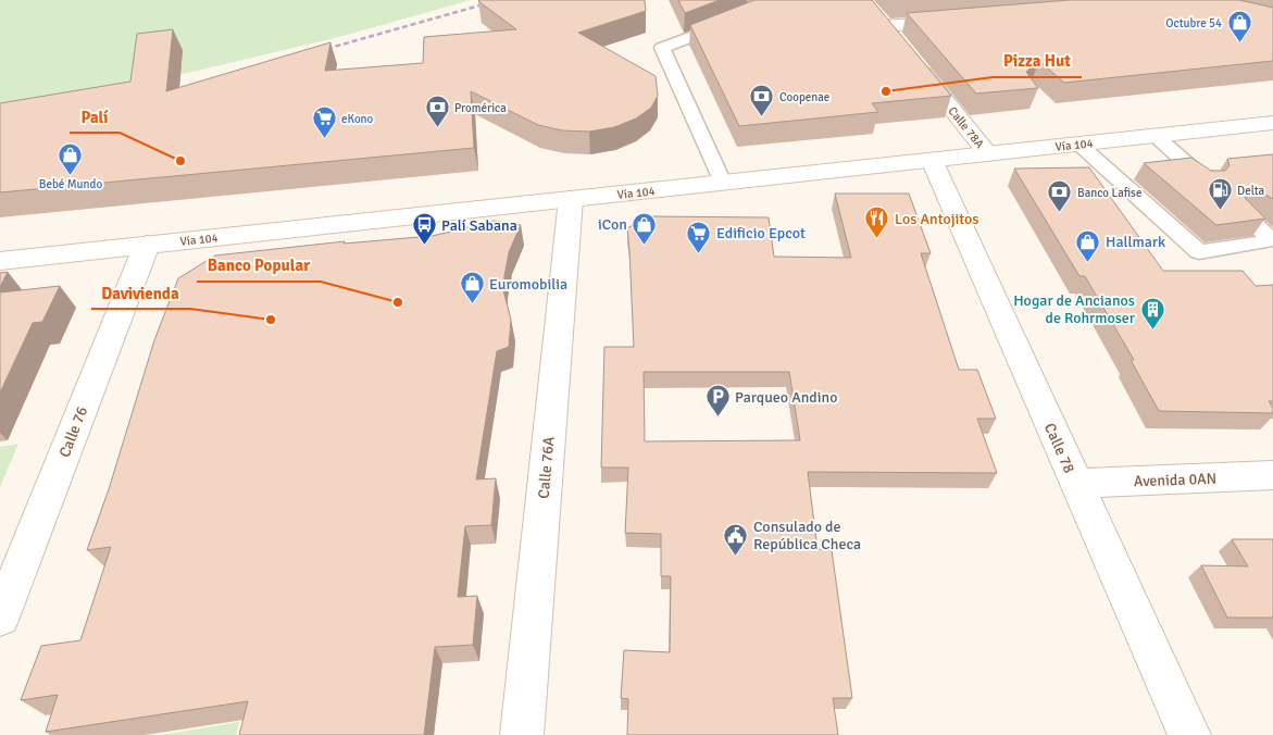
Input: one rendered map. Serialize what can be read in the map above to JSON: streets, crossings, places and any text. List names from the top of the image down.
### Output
{
  "streets": {
    "street": [
      "Calle 78A",
      "Vía 104",
      "Calle 76",
      "Calle 78",
      "Calle 76A",
      "Avenida 0AN"
    ]
  },
  "crossings": [
    ["Calle 78A", "Vía 104"],
    ["Vía 104", "Calle 76"],
    ["Vía 104", "Calle 78"],
    ["Vía 104", "Calle 76A"],
    ["Calle 78", "Avenida 0AN"]
  ],
  "places": {
    "shop": [
      "Octubre 54",
      "Bebé Mundo",
      "iCon",
      "Hallmark",
      "Euromobilia"
    ],
    "other": [
      "Pizza Hut",
      "Palí",
      "Banco Popular",
      "Davivienda"
    ],
    "bank": ["Coopenae", "Promérica", "Banco Lafise"],
    "supermarket": ["eKono", "Edificio Epcot"],
    "fuel station": ["Delta"],
    "restaurant": ["Los Antojitos"],
    "bus stop": ["Palí Sabana"],
    "building": ["Hogar de Ancianos de Rohrmoser"],
    "parking": ["Parqueo Andino"],
    "public building": ["Consulado de República Checa"]
  }
}
